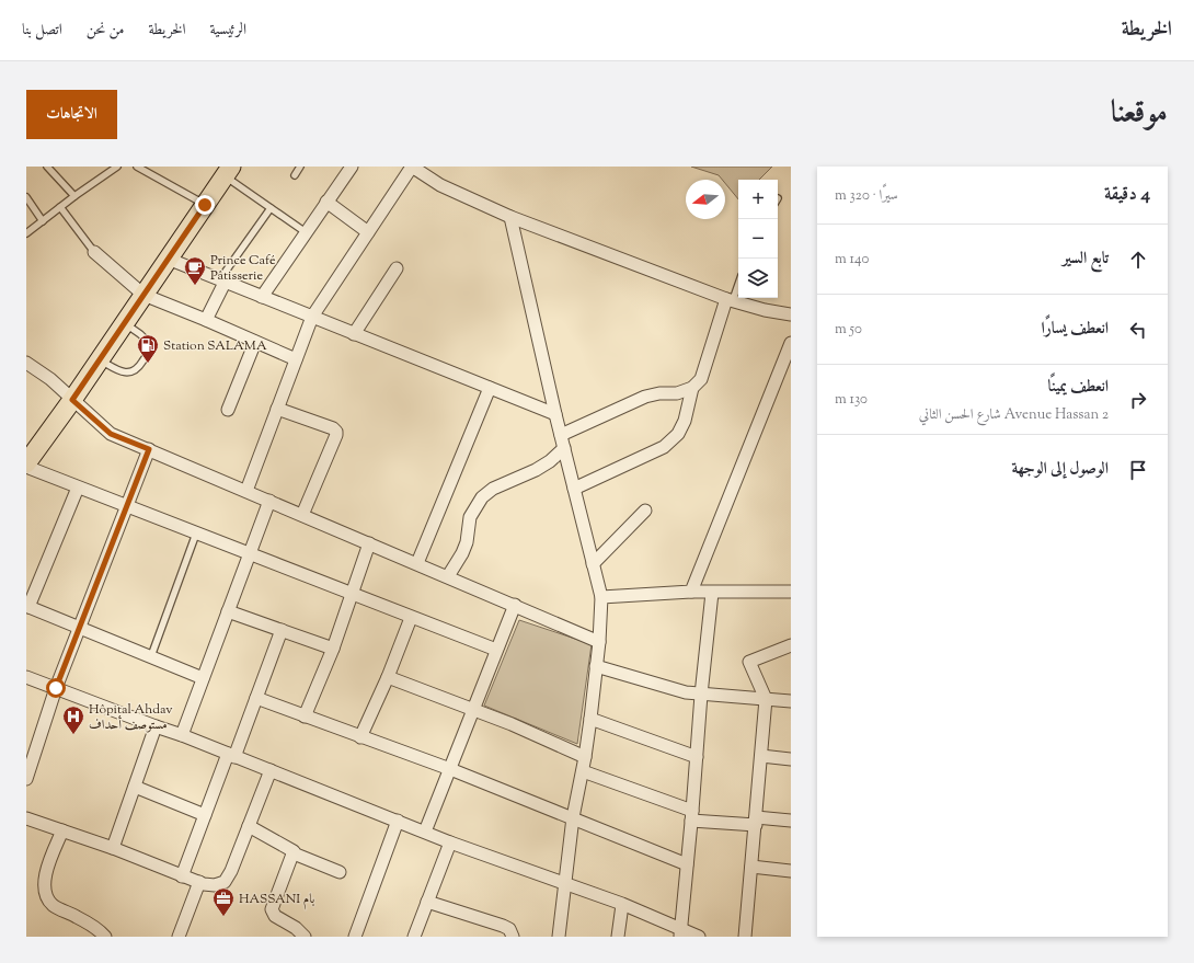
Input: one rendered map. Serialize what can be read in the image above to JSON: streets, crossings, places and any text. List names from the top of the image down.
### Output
{
  "places": {
    "cafe": ["Prince Café Pâtisserie"],
    "fuel station": ["Station SALAMA"],
    "hospital": ["Hôpital Ahdav مستوصف أحداف"],
    "office": ["HASSANI بام"]
  },
  "north": "left",
  "page": {
    "header": "الخريطة",
    "nav": [
      "الرئيسية",
      "الخريطة",
      "من نحن",
      "اتصل بنا"
    ],
    "title": "موقعنا",
    "buttons": "الاتجاهات",
    "heading": ["4 دقيقة", "سيرًا · 320 m"],
    "map_buttons": ["+", "−"],
    "list": [
      ["تابع السير", "140 m"],
      ["انعطف يسارًا", "50 m"],
      ["انعطف يمينًا", "Avenue Hassan 2 شارع الحسن الثاني", "130 m"],
      "الوصول إلى الوجهة"
    ]
  }
}
